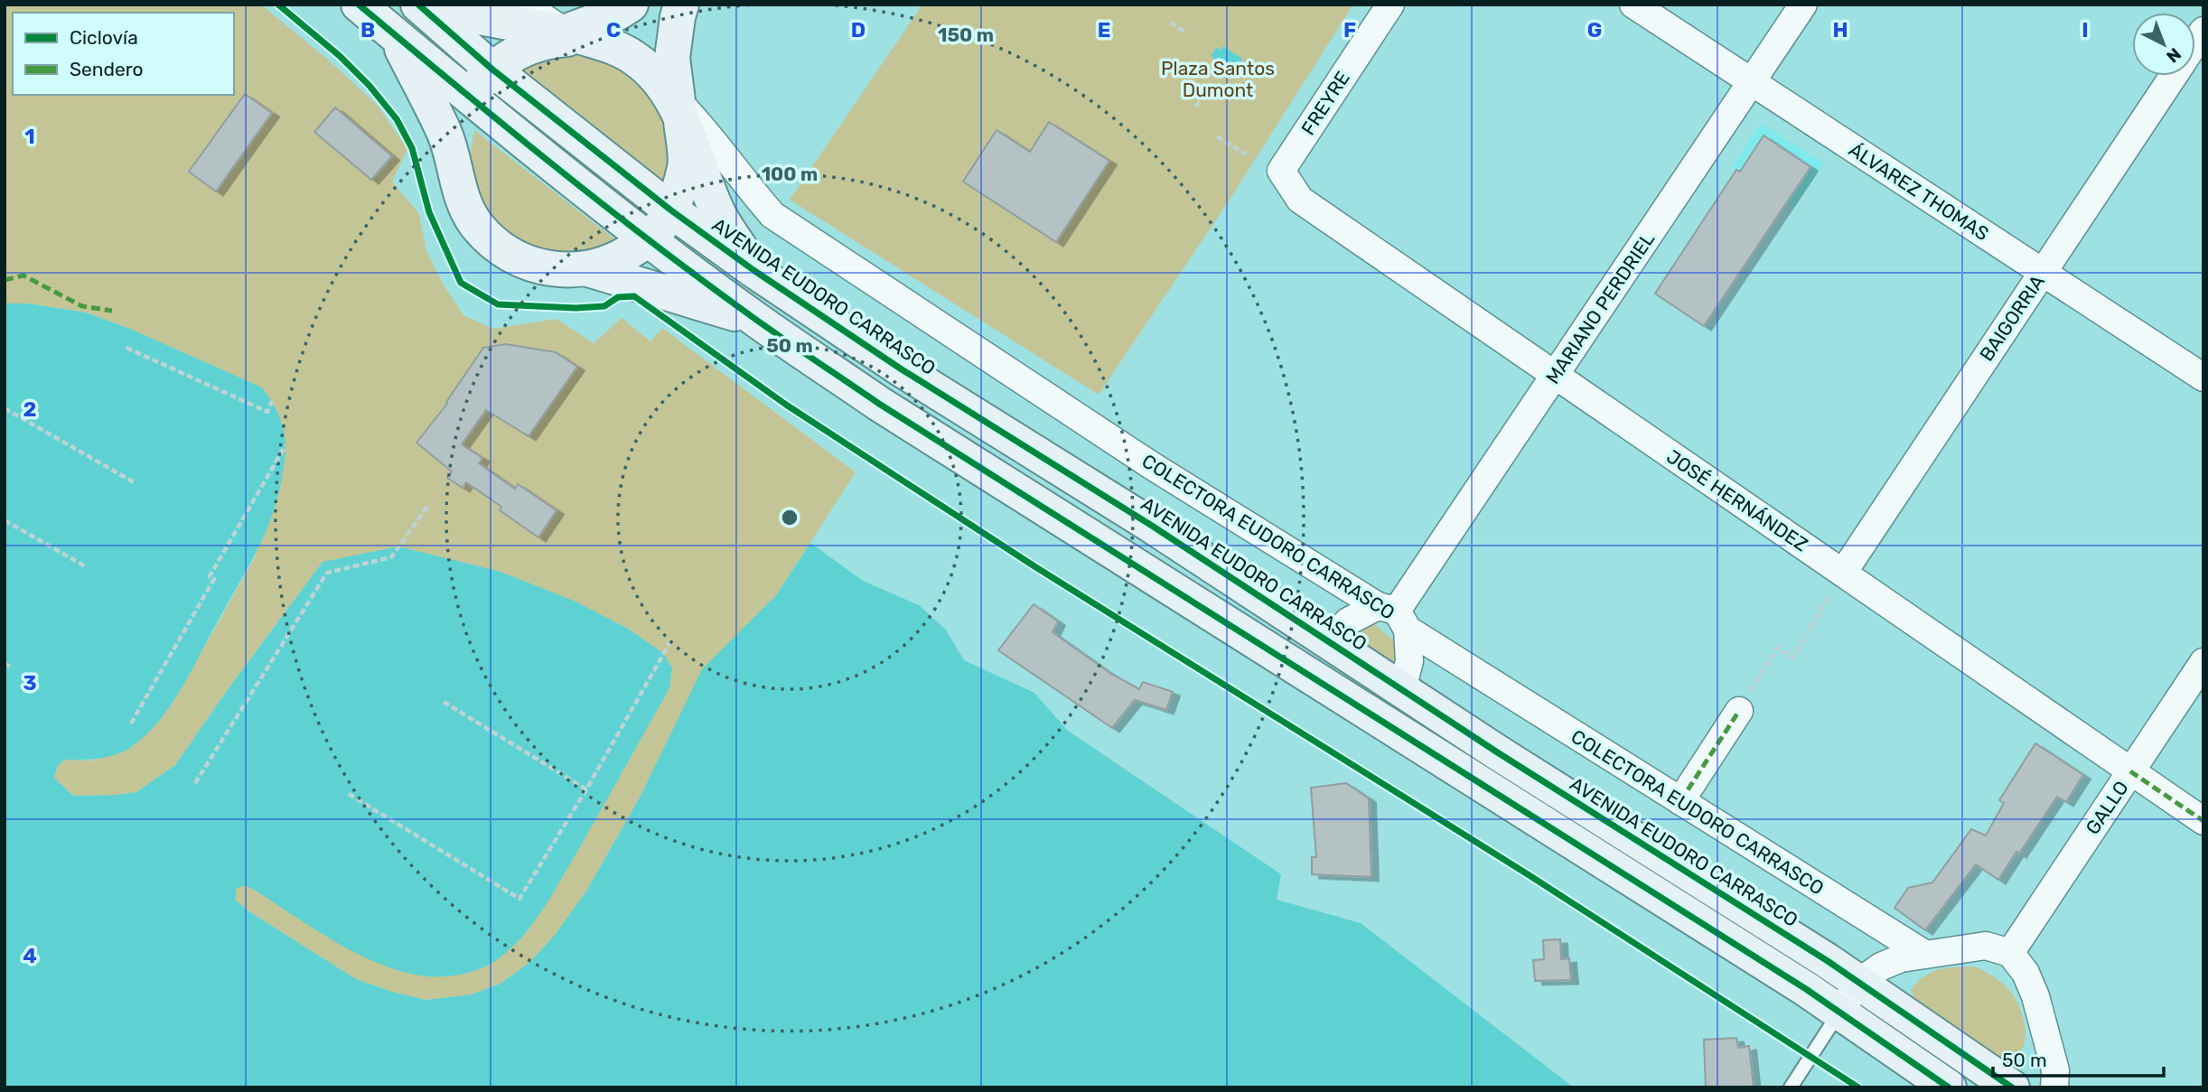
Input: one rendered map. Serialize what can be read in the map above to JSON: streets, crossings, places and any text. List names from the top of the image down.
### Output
{
  "streets": {
    "main road": ["AVENIDA EUDORO CARRASCO"],
    "street": [
      "FREYRE",
      "ÁLVAREZ THOMAS",
      "MARIANO PERDRIEL",
      "BAIGORRIA",
      "JOSÉ HERNÁNDEZ",
      "COLECTORA EUDORO CARRASCO",
      "GALLO"
    ]
  },
  "crossings": [
    ["FREYRE", "JOSÉ HERNÁNDEZ"],
    ["ÁLVAREZ THOMAS", "MARIANO PERDRIEL"],
    ["ÁLVAREZ THOMAS", "BAIGORRIA"],
    ["AVENIDA EUDORO CARRASCO", "MARIANO PERDRIEL"],
    ["MARIANO PERDRIEL", "JOSÉ HERNÁNDEZ"],
    ["MARIANO PERDRIEL", "COLECTORA EUDORO CARRASCO"],
    ["BAIGORRIA", "JOSÉ HERNÁNDEZ"],
    ["JOSÉ HERNÁNDEZ", "GALLO"]
  ],
  "parks": ["Plaza Santos Dumont"],
  "legend": ["Ciclovía", "Sendero"],
  "scale_bar": "50 m",
  "north": "bottom right",
  "grid": {
    "columns": [
      "B",
      "C",
      "D",
      "E",
      "F",
      "G",
      "H",
      "I"
    ],
    "rows": [
      "1",
      "2",
      "3",
      "4"
    ]
  },
  "rings": ["150 m", "100 m", "50 m"]
}
